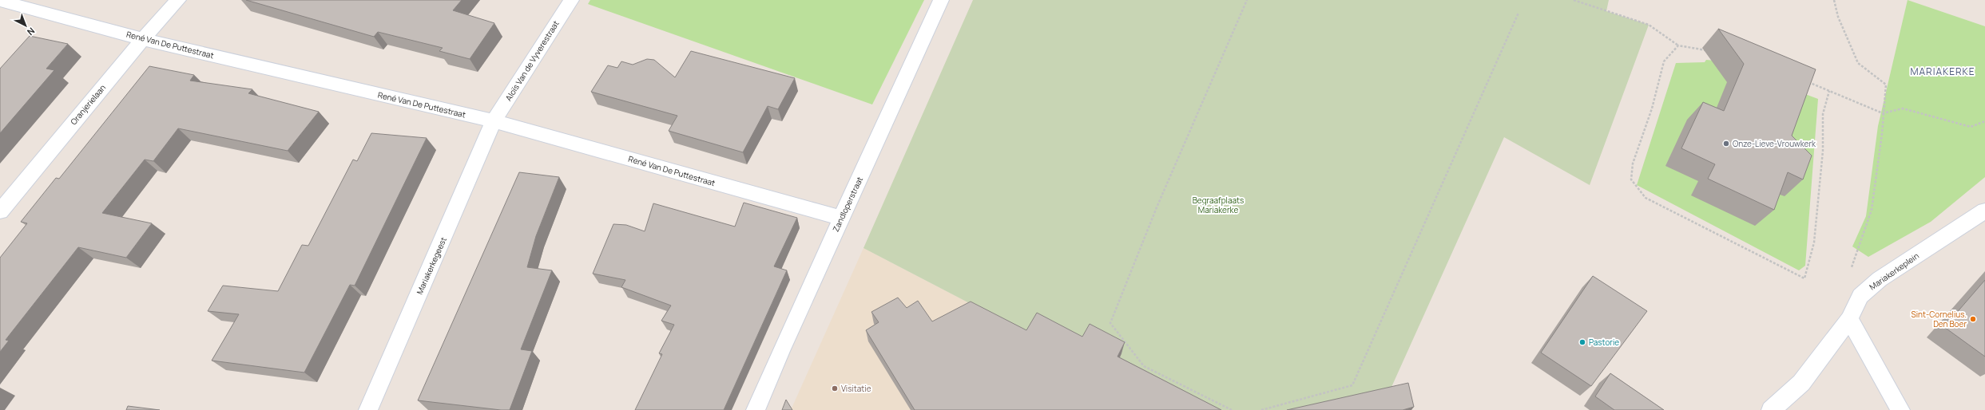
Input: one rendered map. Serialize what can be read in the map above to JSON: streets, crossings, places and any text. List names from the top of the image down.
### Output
{
  "streets": {
    "street": [
      "René Van De Puttestraat",
      "Aloïs Van de Vyverestraat",
      "Oranjerielaan",
      "Zandloperstraat",
      "Mariakerkegeest",
      "Mariakerkeplein"
    ]
  },
  "crossings": [
    ["René Van De Puttestraat", "Aloïs Van de Vyverestraat"],
    ["René Van De Puttestraat", "Oranjerielaan"],
    ["René Van De Puttestraat", "Zandloperstraat"],
    ["René Van De Puttestraat", "Mariakerkegeest"],
    ["Aloïs Van de Vyverestraat", "Mariakerkegeest"]
  ],
  "districts": ["MARIAKERKE"],
  "parks": ["Begraafplaats Mariakerke"],
  "places": [
    "Onze-Lieve-Vrouwkerk",
    "Sint-Cornelius. Den Boer",
    "Pastorie",
    "Visitatie"
  ],
  "north": "bottom right"
}
